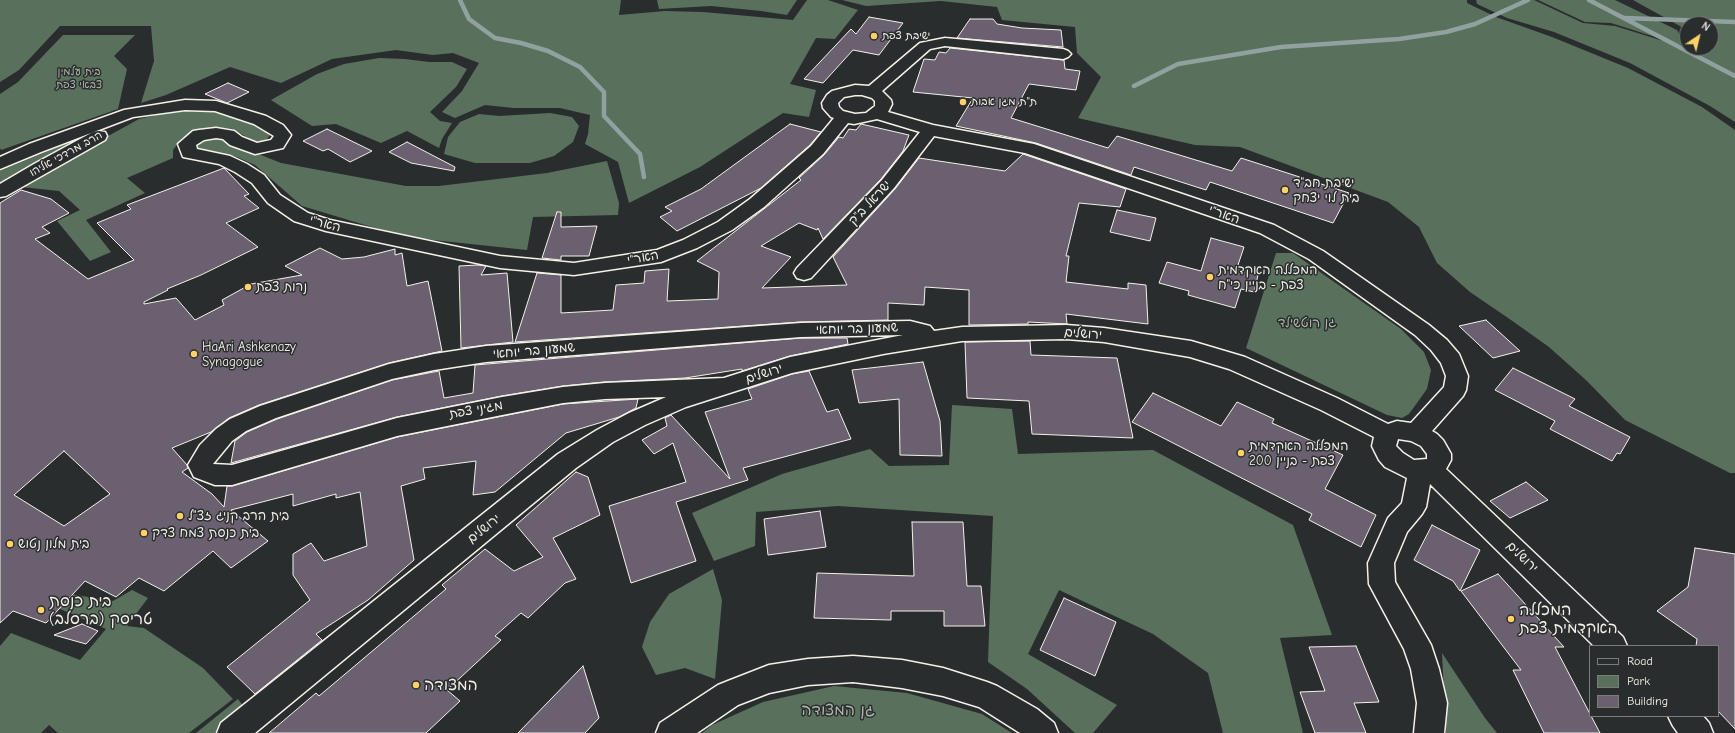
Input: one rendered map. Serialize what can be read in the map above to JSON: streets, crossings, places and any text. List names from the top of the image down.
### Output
{
  "streets": {
    "street": [
      "הרב מרדכי אליהו",
      "ישראל ב\"ק",
      "האר\"י",
      "שמעון בר יוחאי",
      "ירושלים",
      "מגיני צפת"
    ]
  },
  "crossings": [
    ["הרב מרדכי אליהו", "האר\"י"],
    ["ישראל ב\"ק", "האר\"י"],
    ["האר\"י", "ירושלים"],
    ["שמעון בר יוחאי", "ירושלים"],
    ["שמעון בר יוחאי", "מגיני צפת"],
    ["ירושלים", "מגיני צפת"]
  ],
  "parks": ["בית עלמין צבאי צפת", "גן רוטשילד", "גן המצודה"],
  "places": [
    "ישיבת צפת",
    "ת\"ת מגן אבות",
    "ישיבת חב\"ד בית לוי יצחק",
    "המכללה האקדמית צפת - בניין כי\"ח",
    "נרות צפת",
    "HaAri Ashkenazy Synagogue",
    "המכללה האקדמית צפת - בניין 200",
    "בית הרב קניג זצ\"ל",
    "בית כנסת צמח צדק",
    "בית מלון נטוש",
    "בית כנסת טריסק (ברסלב)",
    "המכללה האקדמית צפת",
    "המצודה"
  ],
  "legend": ["Road", "Park", "Building"],
  "north": "top right"
}
